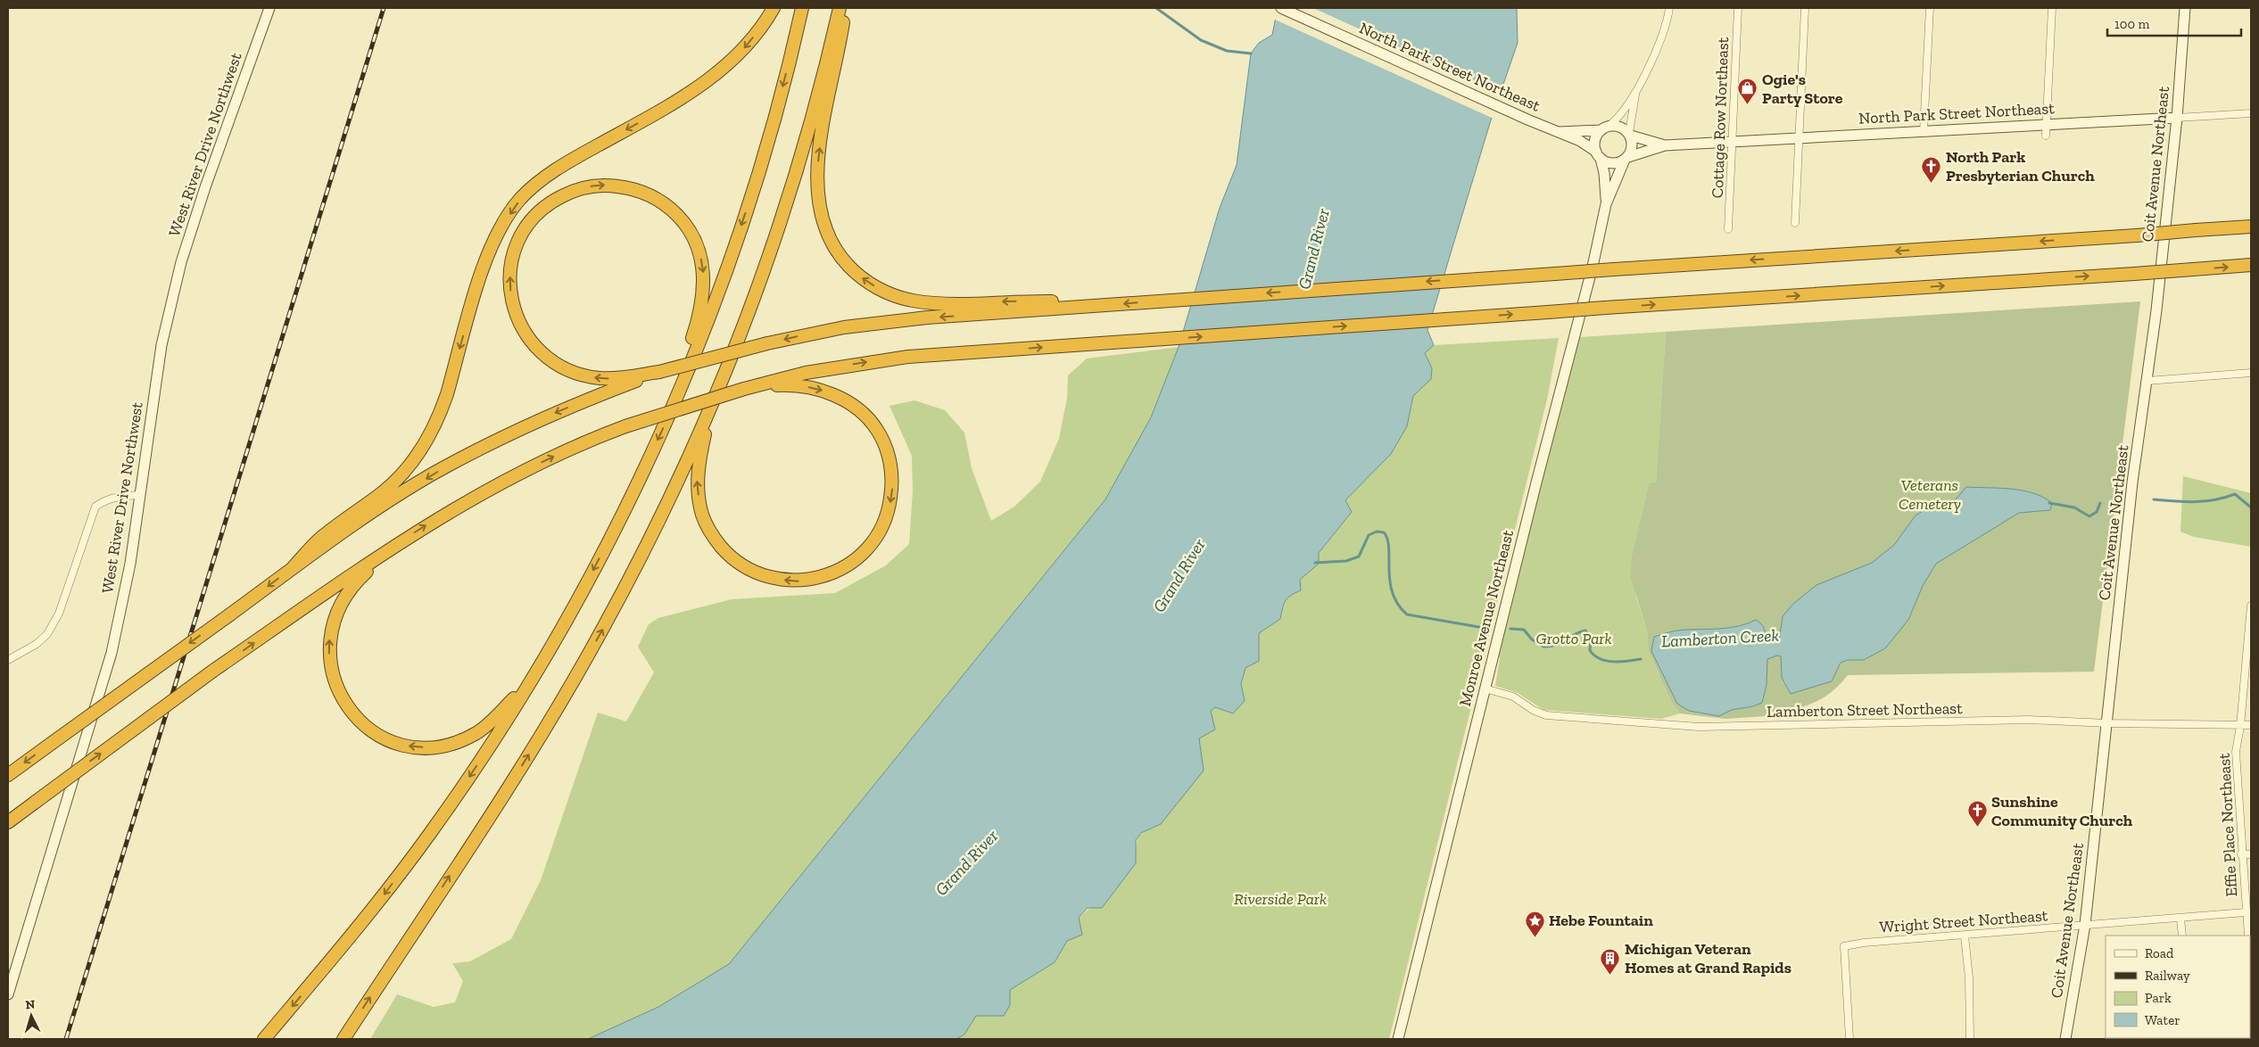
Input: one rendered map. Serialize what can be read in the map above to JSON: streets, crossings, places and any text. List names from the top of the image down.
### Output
{
  "streets": {
    "main road": [
      "North Park Street Northeast",
      "West River Drive Northwest",
      "Coit Avenue Northeast",
      "Monroe Avenue Northeast"
    ],
    "street": [
      "Cottage Row Northeast",
      "Lamberton Street Northeast",
      "Effie Place Northeast",
      "Wright Street Northeast"
    ]
  },
  "crossings": [
    ["North Park Street Northeast", "Cottage Row Northeast"],
    ["North Park Street Northeast", "Coit Avenue Northeast"],
    ["North Park Street Northeast", "Monroe Avenue Northeast"],
    ["Coit Avenue Northeast", "Lamberton Street Northeast"],
    ["Coit Avenue Northeast", "Wright Street Northeast"],
    ["Monroe Avenue Northeast", "Lamberton Street Northeast"],
    ["Lamberton Street Northeast", "Effie Place Northeast"],
    ["Effie Place Northeast", "Wright Street Northeast"]
  ],
  "water": ["Grand River", "Lamberton Creek"],
  "parks": ["Veterans Cemetery", "Grotto Park", "Riverside Park"],
  "places": {
    "shop": ["Ogie's Party Store"],
    "church": ["North Park Presbyterian Church", "Sunshine Community Church"],
    "place": ["Hebe Fountain"],
    "building": ["Michigan Veteran Homes at Grand Rapids"]
  },
  "legend": [
    "Road",
    "Railway",
    "Park",
    "Water"
  ],
  "scale_bar": "100 m",
  "north": "top"
}
